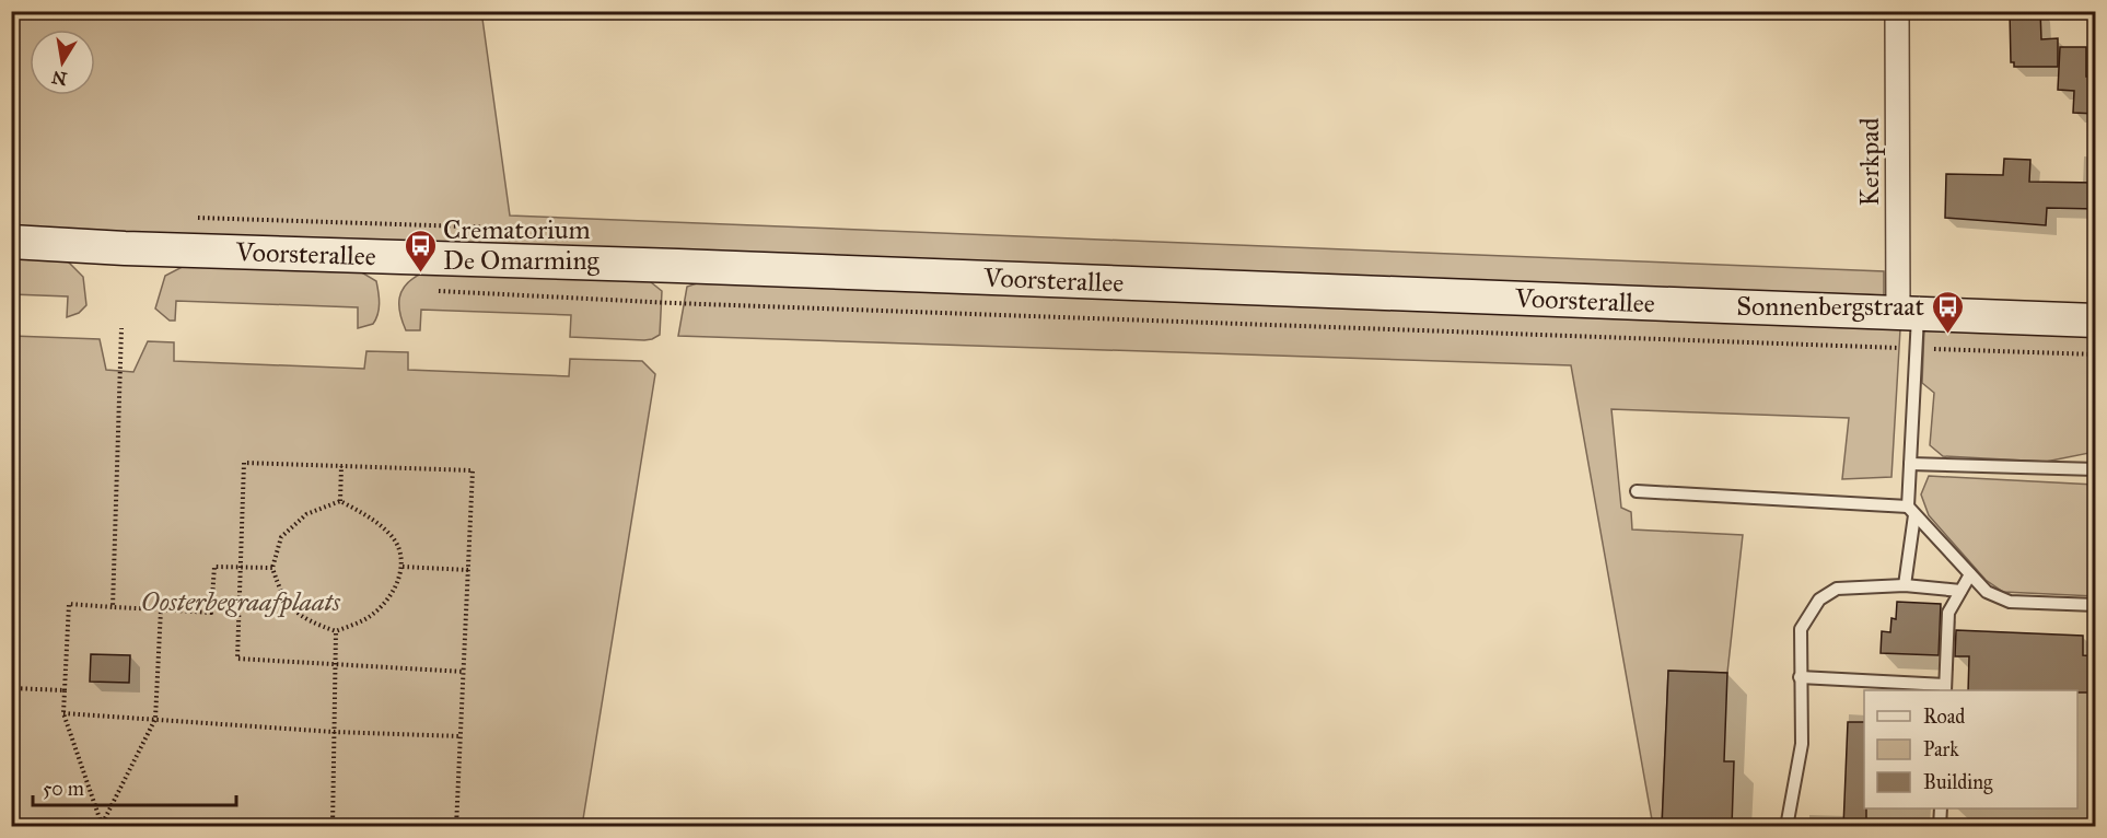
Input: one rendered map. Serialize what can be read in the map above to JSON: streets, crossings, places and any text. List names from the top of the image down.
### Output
{
  "streets": {
    "main road": ["Voorsterallee"],
    "street": ["Kerkpad"]
  },
  "crossings": [
    ["Kerkpad", "Voorsterallee"]
  ],
  "parks": ["Oosterbegraafplaats"],
  "places": {
    "bus stop": ["Crematorium De Omarming", "Sonnenbergstraat"]
  },
  "legend": ["Road", "Park", "Building"],
  "scale_bar": "50 m",
  "north": "bottom"
}
